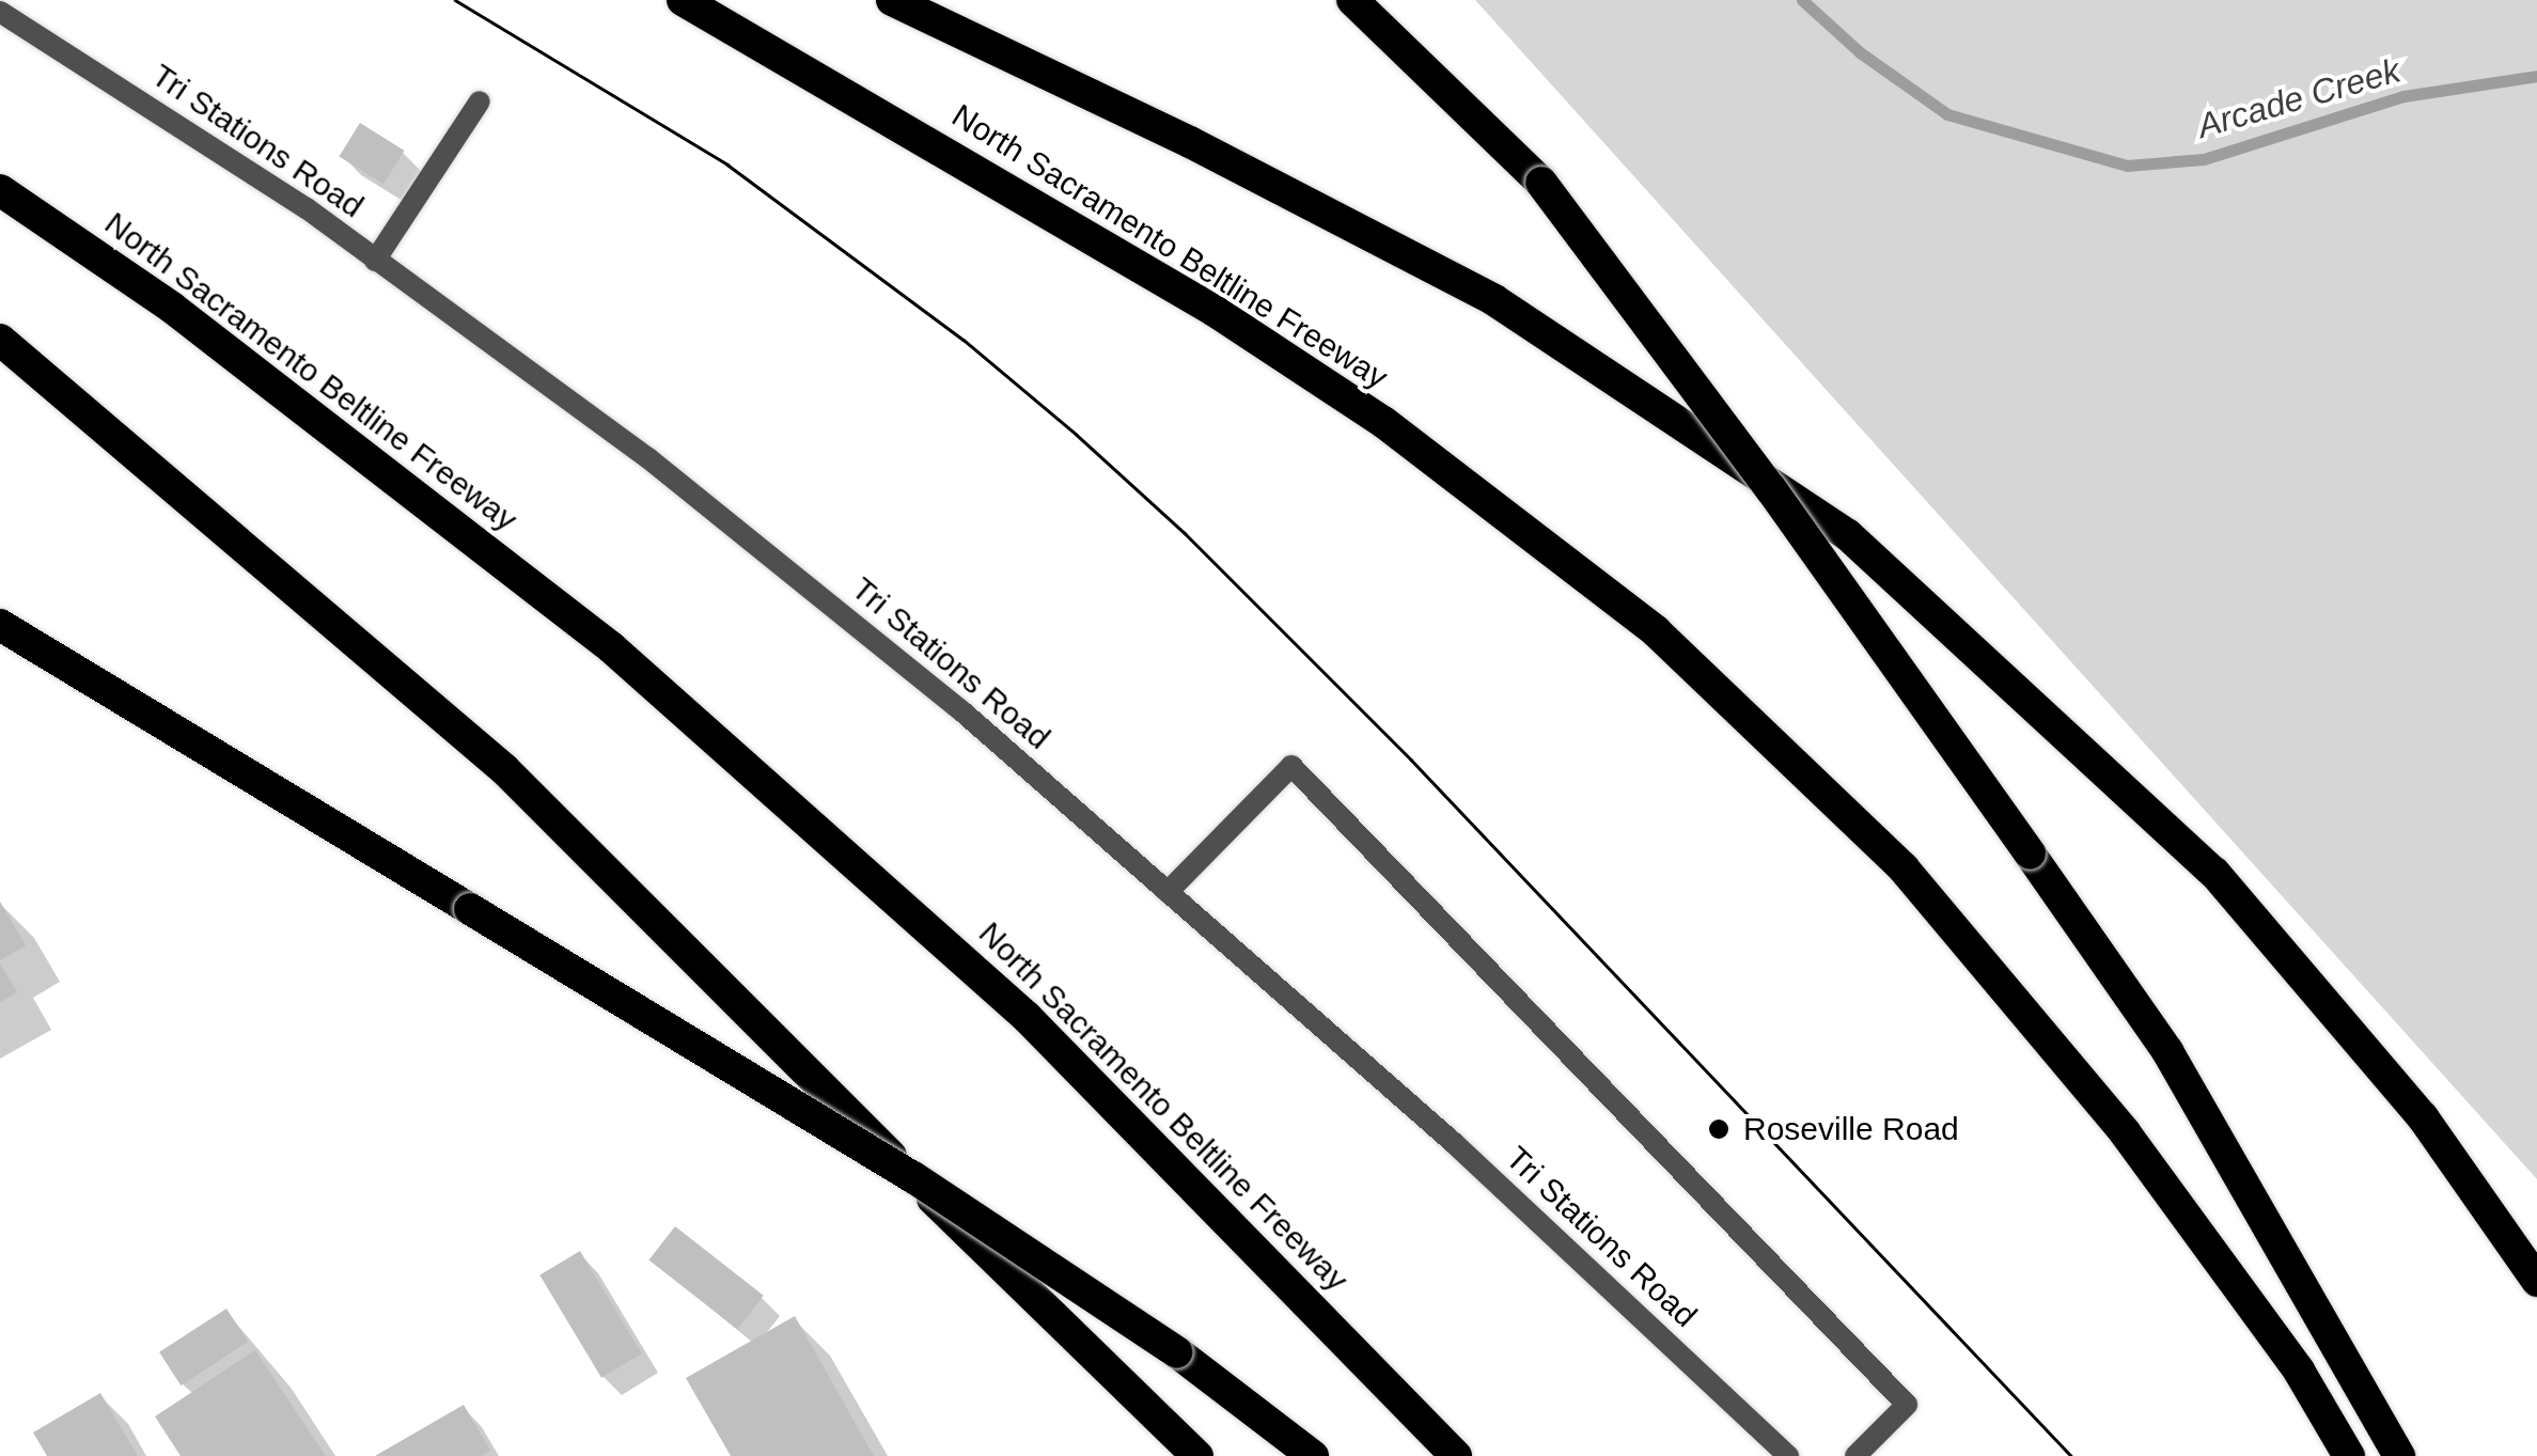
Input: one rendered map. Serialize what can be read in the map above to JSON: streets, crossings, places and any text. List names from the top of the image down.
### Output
{
  "streets": {
    "highway": ["North Sacramento Beltline Freeway"],
    "street": ["Tri Stations Road"]
  },
  "water": ["Arcade Creek"],
  "places": ["Roseville Road"]
}
